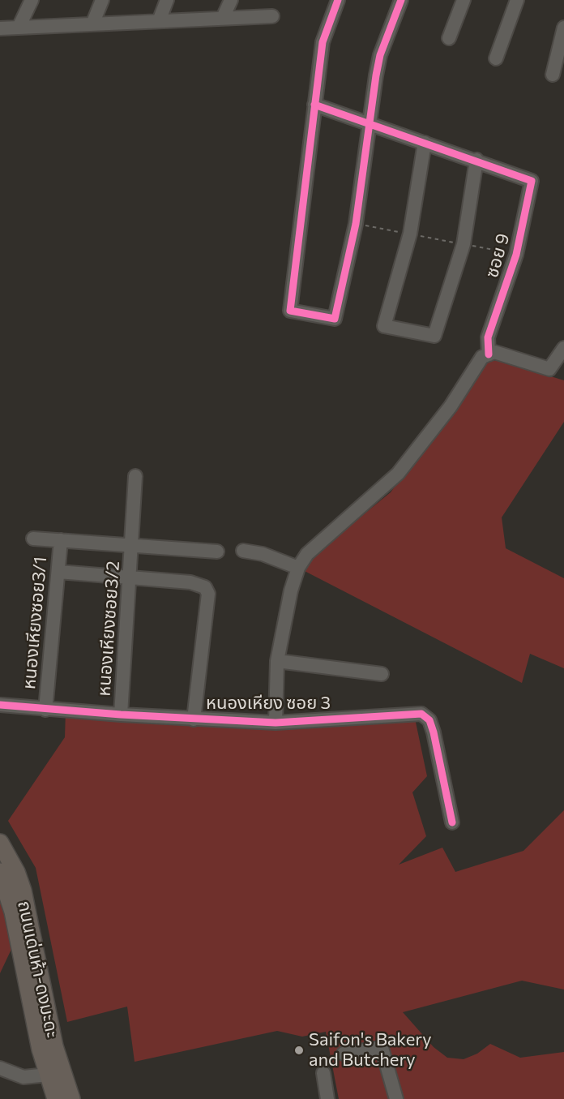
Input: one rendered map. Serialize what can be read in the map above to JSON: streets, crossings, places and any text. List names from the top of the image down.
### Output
{
  "streets": {
    "main road": ["ถนนเด่นห้า-ดงมะดะ"],
    "street": [
      "ซอย 9",
      "หนองเหียงซอย3/1",
      "หนองเหียงซอย3/2",
      "หนองเหียง ซอย 3"
    ]
  },
  "crossings": [
    ["หนองเหียงซอย3/1", "หนองเหียง ซอย 3"],
    ["หนองเหียงซอย3/2", "หนองเหียง ซอย 3"]
  ],
  "places": ["Saifon's Bakery and Butchery"]
}
